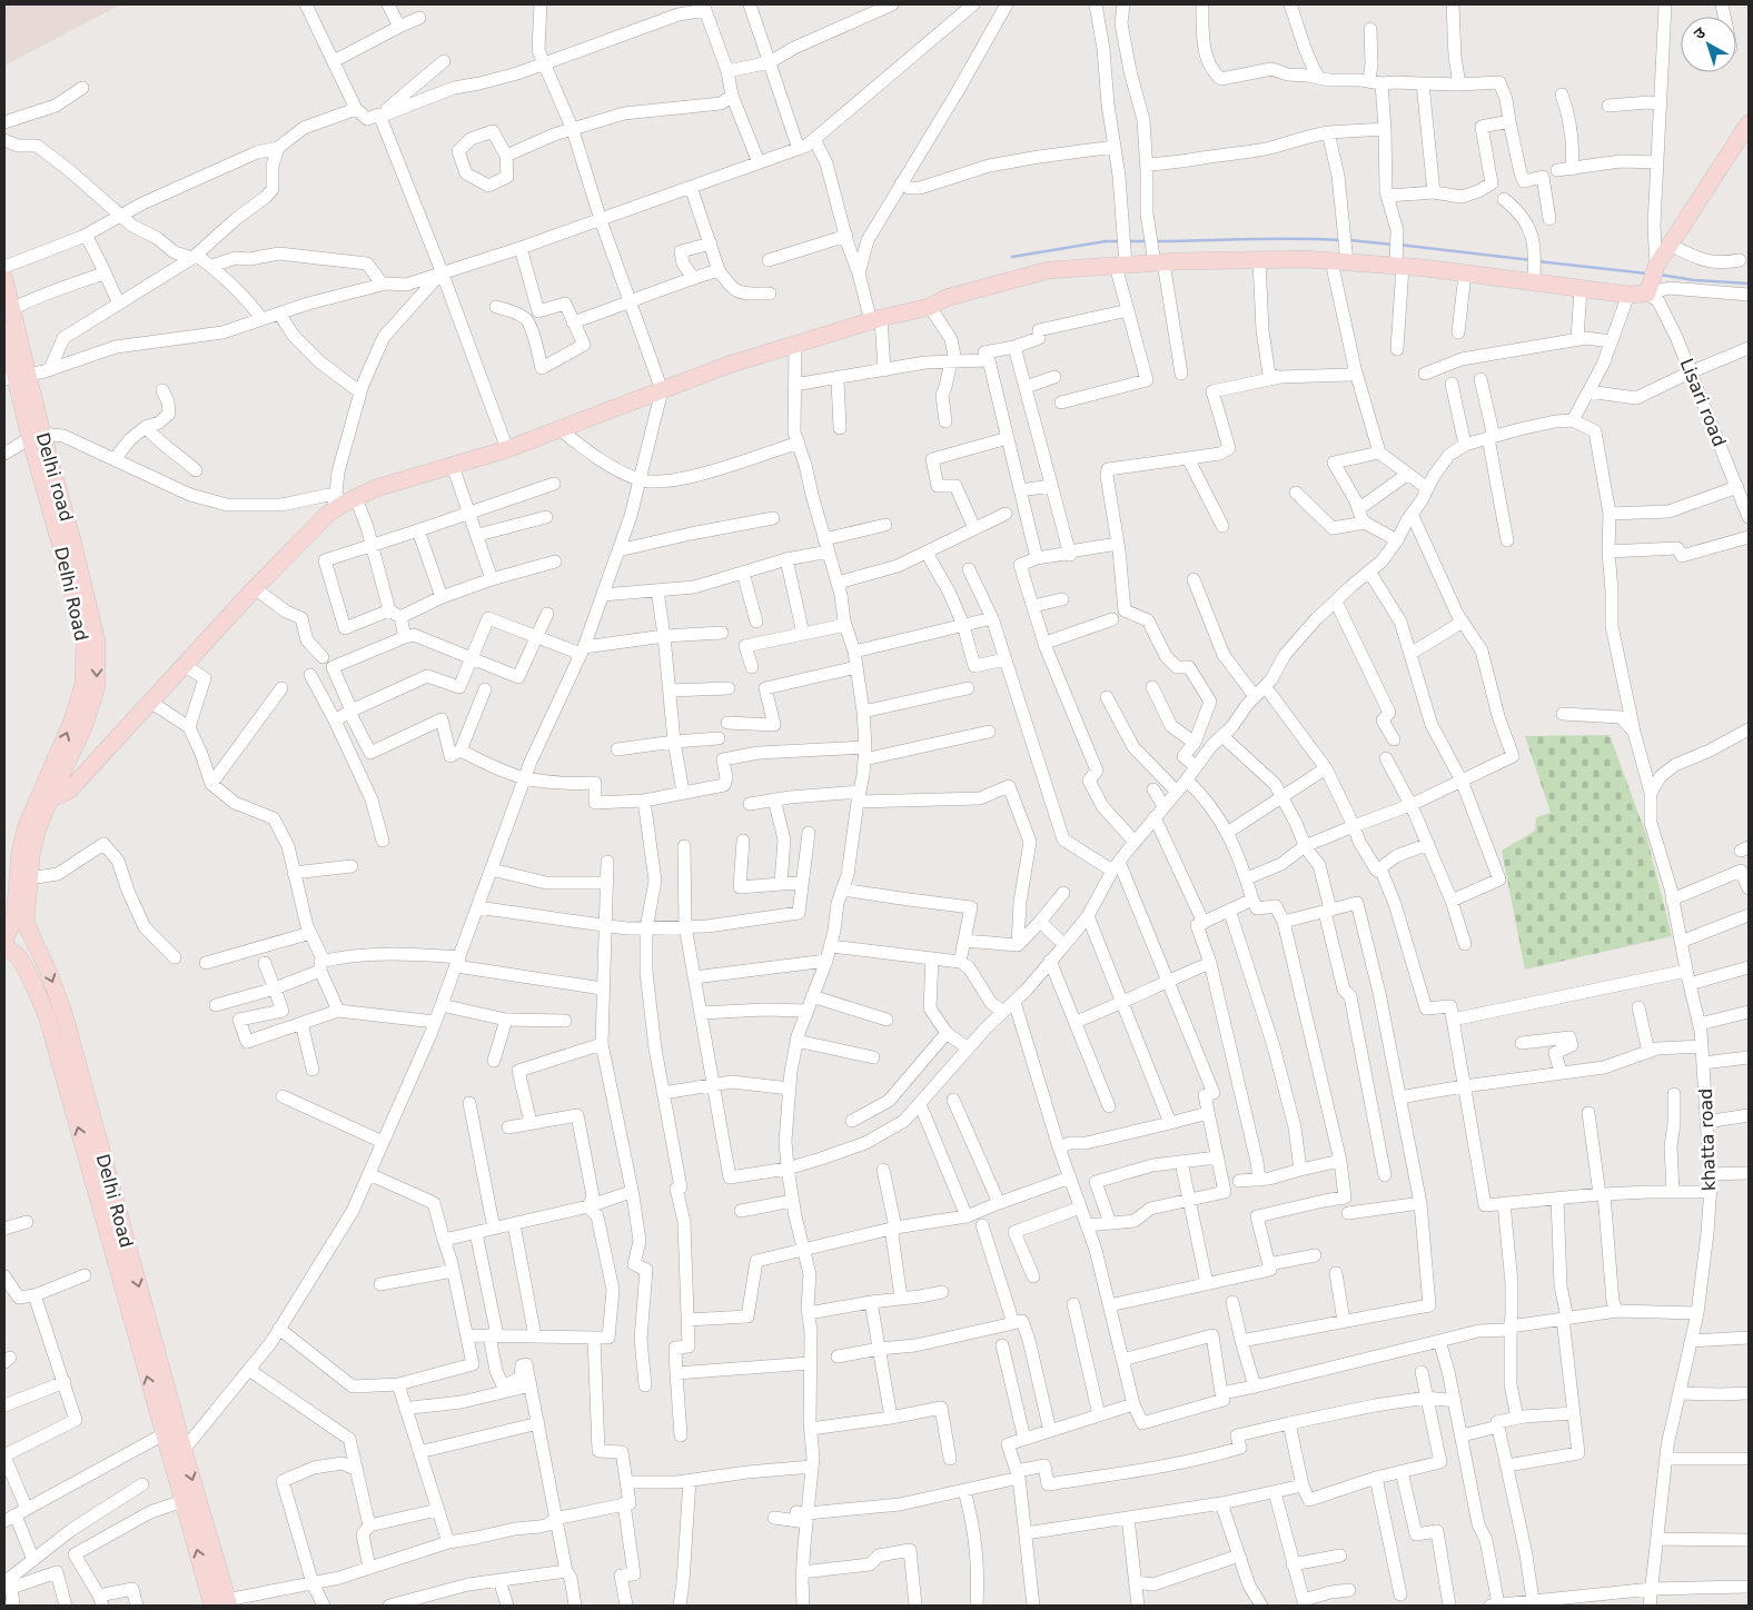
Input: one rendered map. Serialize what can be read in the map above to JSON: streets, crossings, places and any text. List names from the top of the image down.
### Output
{
  "streets": {
    "main road": ["Delhi Road"],
    "street": ["Lisari road", "khatta road"]
  },
  "north": "top left"
}
